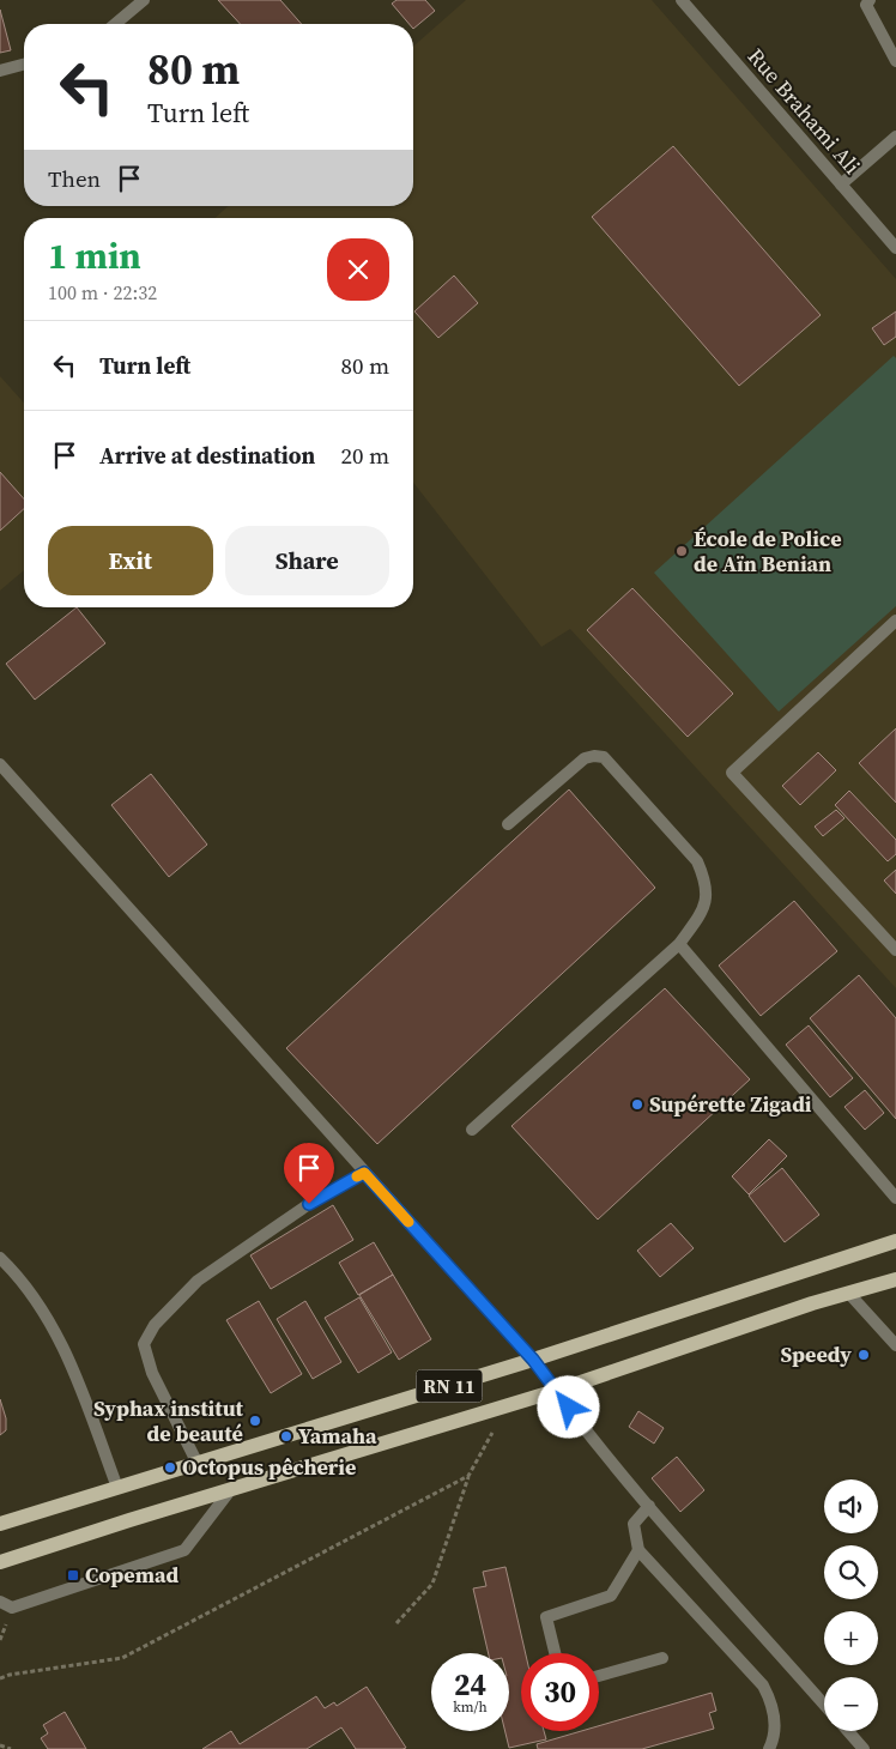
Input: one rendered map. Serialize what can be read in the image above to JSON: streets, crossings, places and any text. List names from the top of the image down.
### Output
{
  "streets": {
    "main road": ["RN 11"],
    "street": ["Rue Brahami Ali"]
  },
  "places": {
    "other": [
      "École de Police de Aïn Benian",
      "Supérette Zigadi",
      "Speedy",
      "Syphax institut de beauté",
      "Yamaha",
      "Octopus pêcherie"
    ],
    "transit": ["Copemad"]
  },
  "page": {
    "turn": ["80 m", "Turn left"],
    "then": "Then",
    "heading": ["1 min", "100 m · 22:32"],
    "list": [
      {
        "name": "Turn left",
        "value": "80 m"
      },
      {
        "name": "Arrive at destination",
        "value": "20 m"
      }
    ],
    "buttons": ["Exit", "Share"],
    "map_buttons": ["+", "−"],
    "speed": "24 km/h",
    "limit": "30"
  }
}
